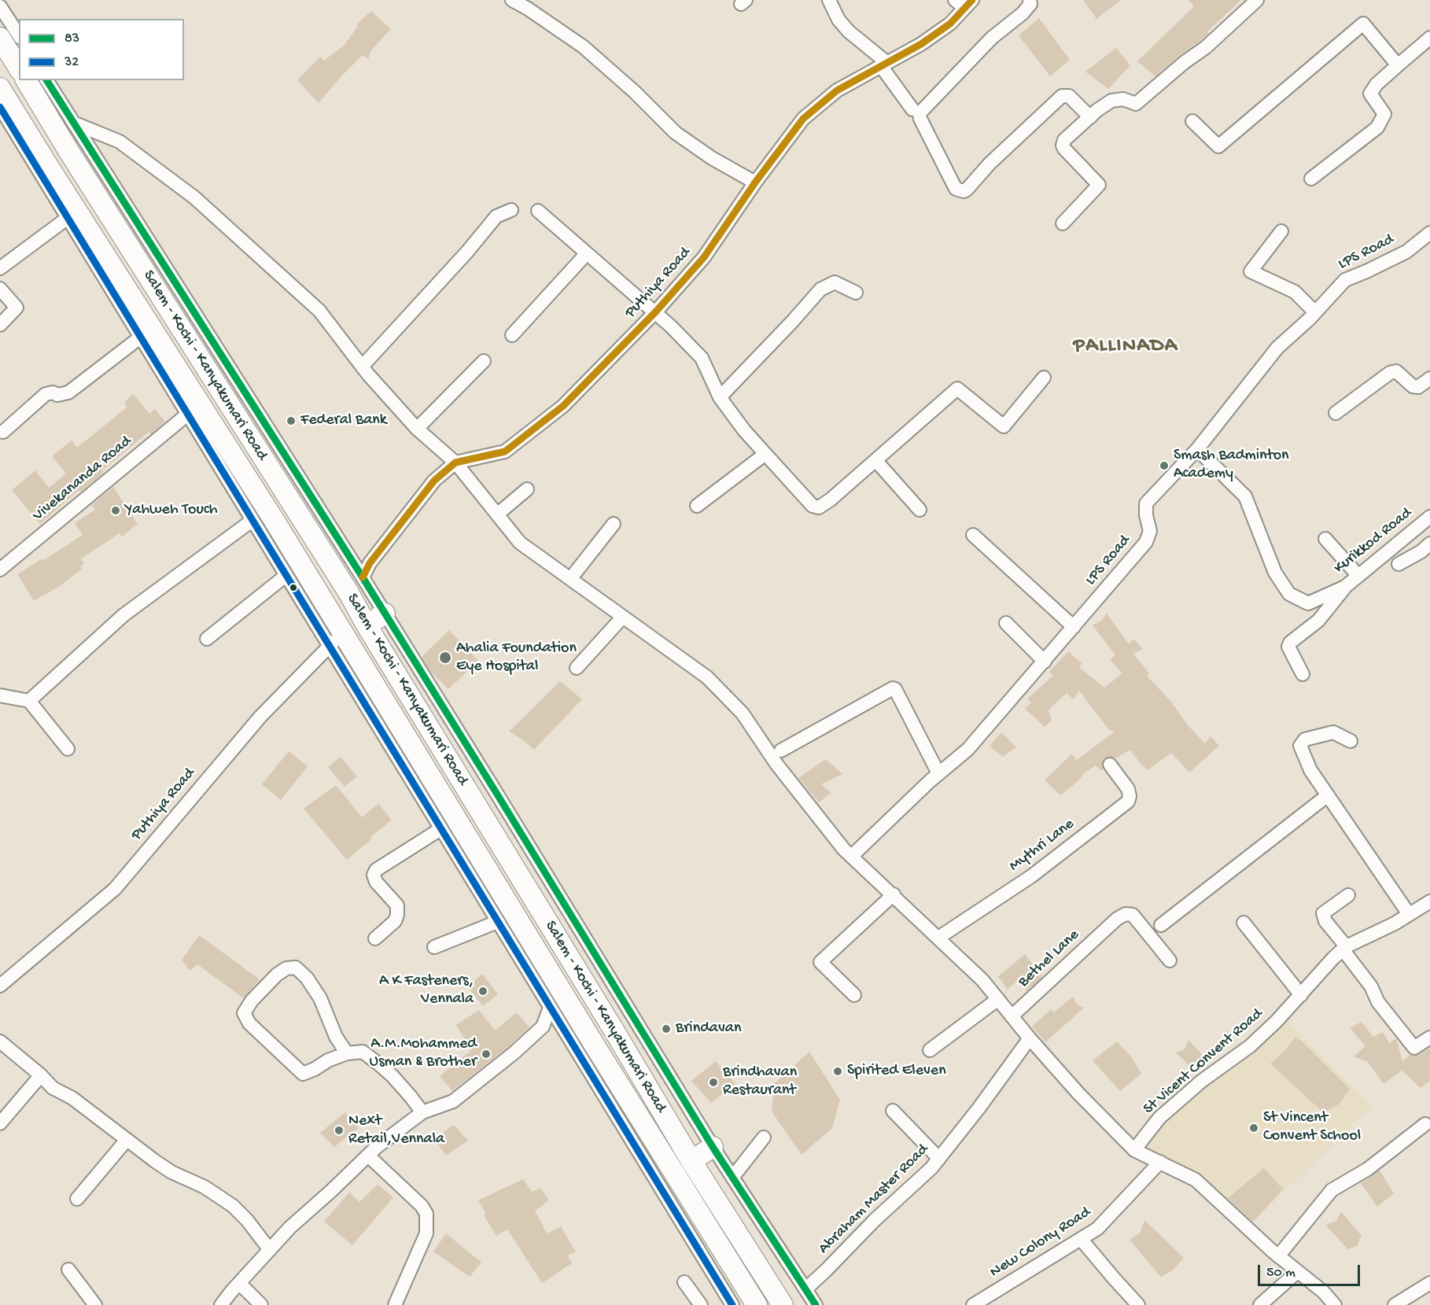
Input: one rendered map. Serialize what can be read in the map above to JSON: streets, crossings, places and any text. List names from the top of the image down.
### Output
{
  "streets": {
    "highway": ["Salem - Kochi - Kanyakumari Road"],
    "street": [
      "LPS Road",
      "Puthiya Road",
      "Vivekananda Road",
      "Kurikkod Road",
      "Mythri Lane",
      "Bethel Lane",
      "St Vicent Convent Road",
      "Abraham Master Road",
      "New Colony Road"
    ]
  },
  "crossings": [
    ["LPS Road", "Kurikkod Road"],
    ["Puthiya Road", "Salem - Kochi - Kanyakumari Road"]
  ],
  "districts": ["PALLINADA"],
  "places": [
    "Federal Bank",
    "Smash Badminton Academy",
    "Yahweh Touch",
    "Ahalia Foundation Eye Hospital",
    "A K Fasteners, Vennala",
    "Brindavan",
    "A.M.Mohammed Usman & Brother",
    "Spirited Eleven",
    "Brindhavan Restaurant",
    "St Vincent Convent School",
    "Next Retail,Vennala"
  ],
  "lines": ["transit line 83", "transit line 32"],
  "legend": ["83", "32"],
  "scale_bar": "50 m"
}
